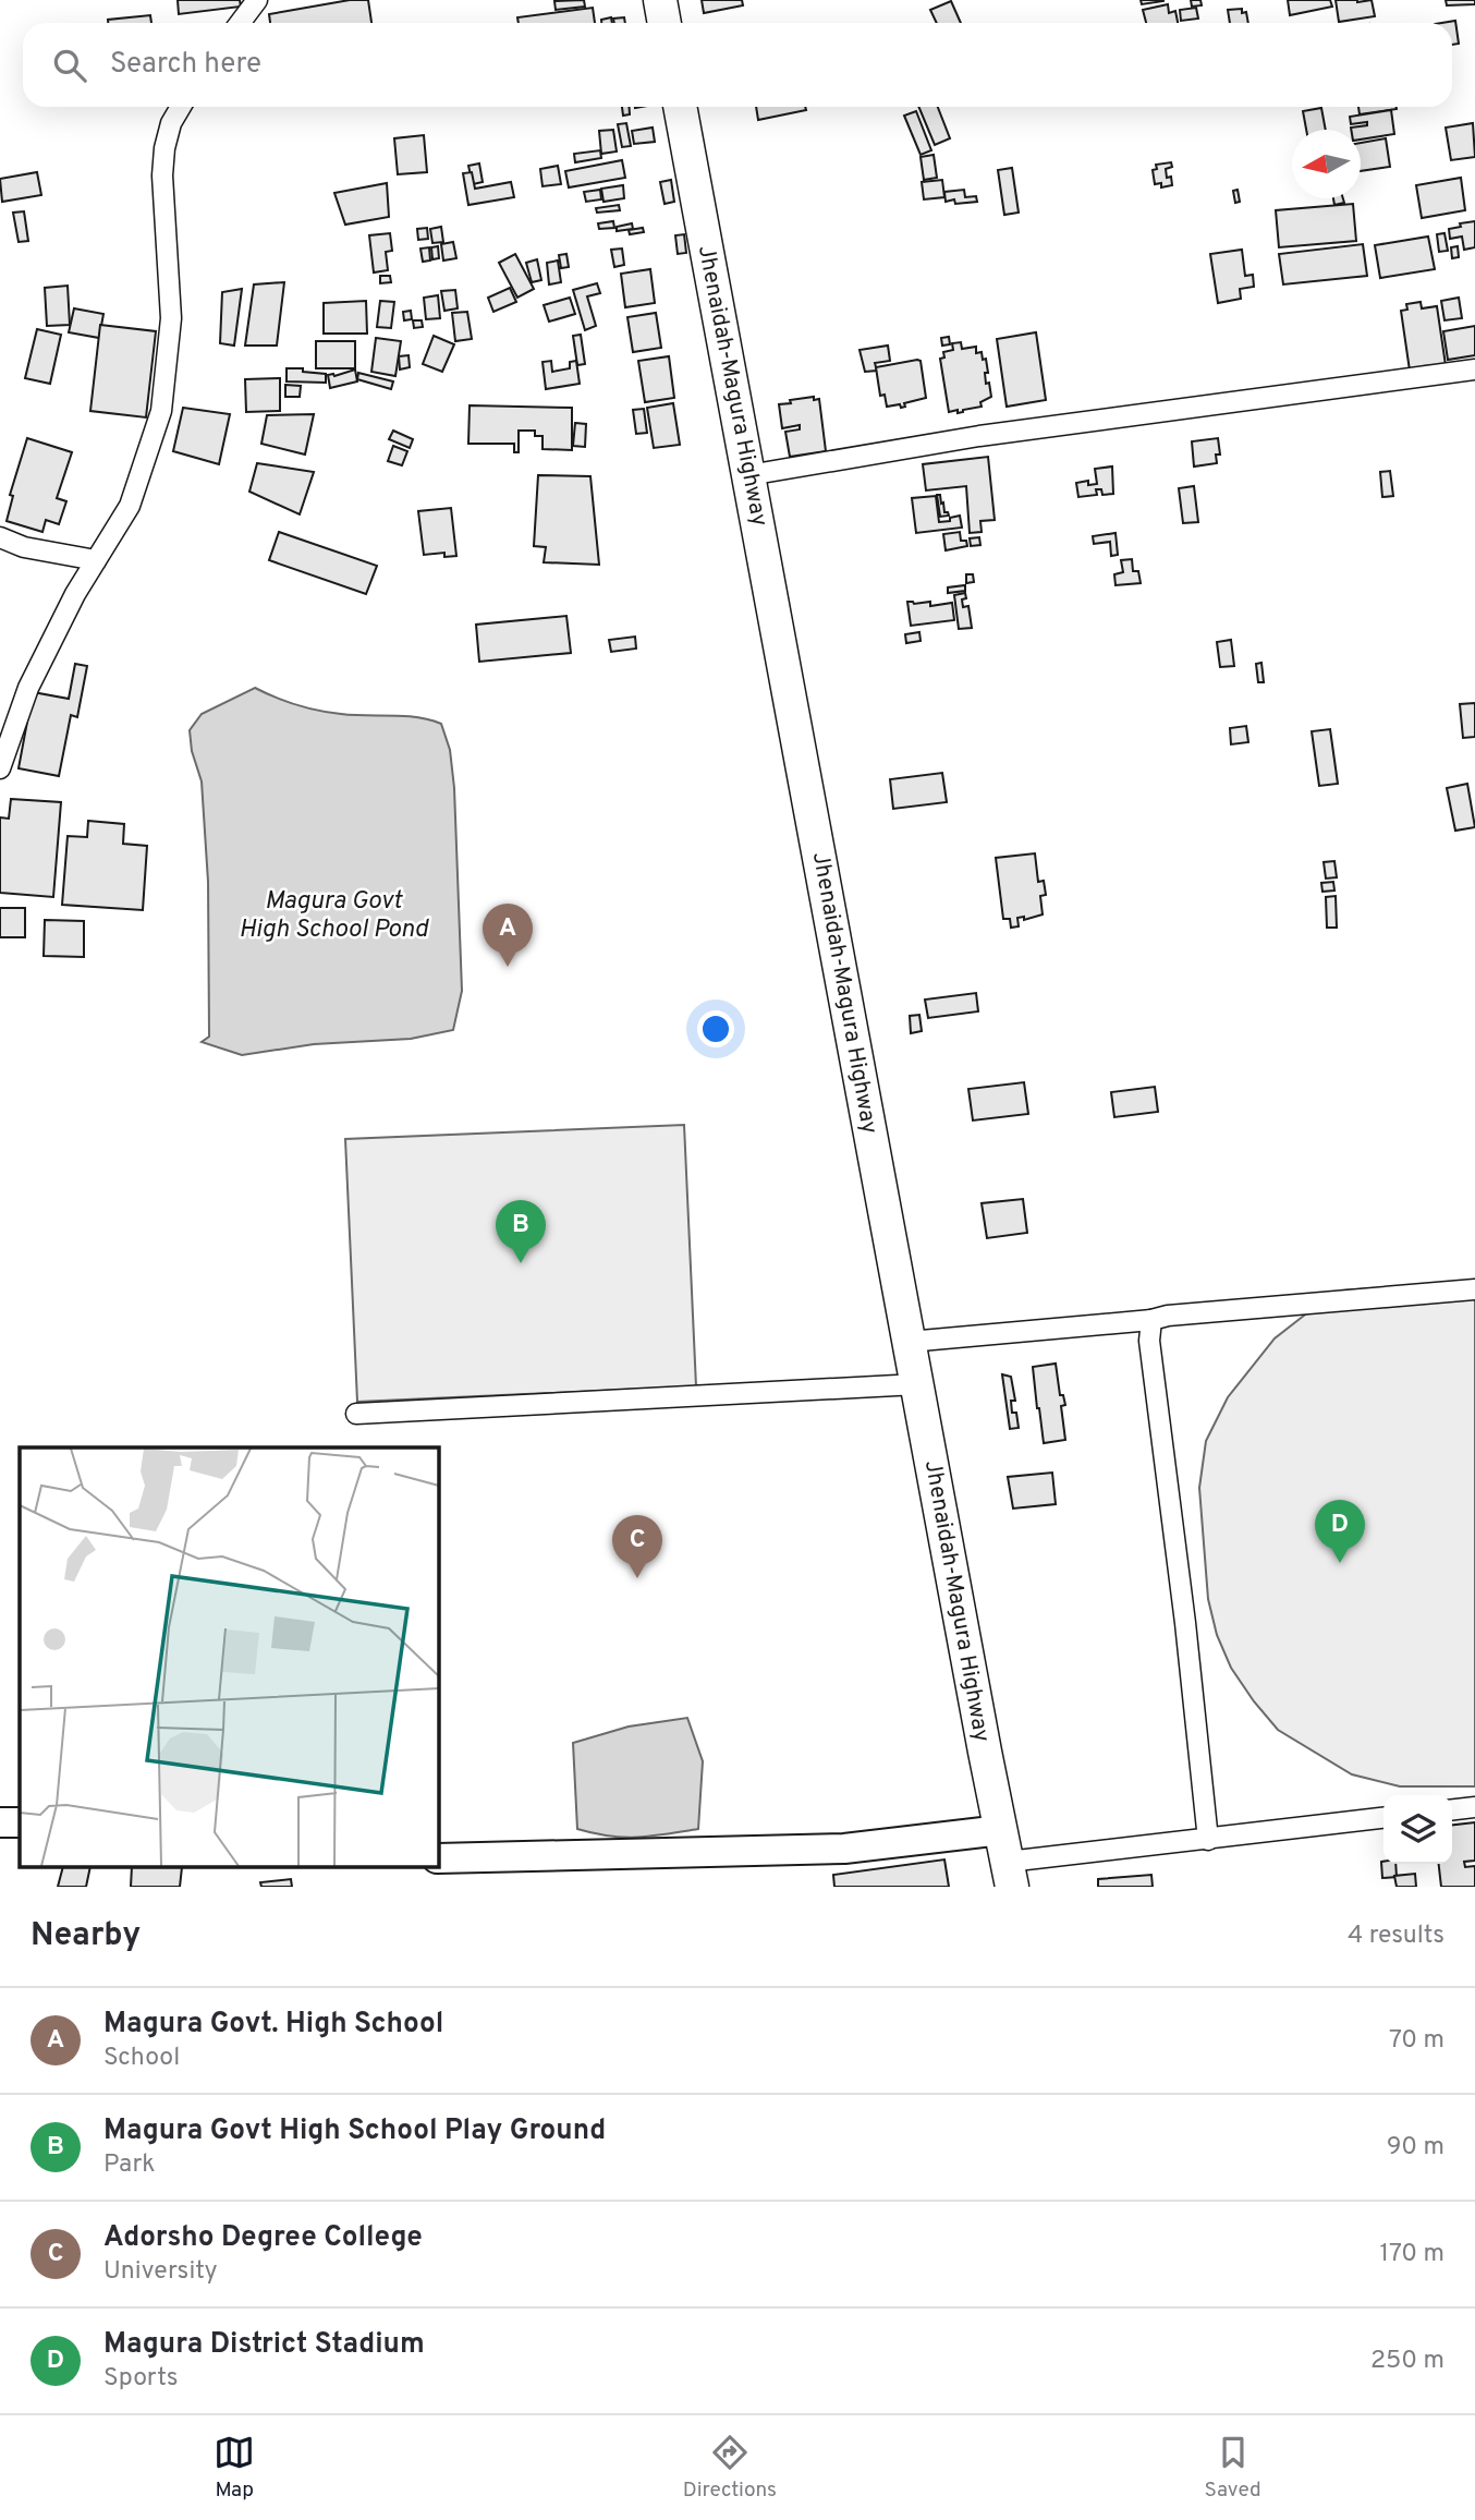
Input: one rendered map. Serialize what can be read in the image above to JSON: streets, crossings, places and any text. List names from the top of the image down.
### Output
{
  "streets": {
    "highway": ["Jhenaidah-Magura Highway"]
  },
  "water": ["Magura Govt High School Pond"],
  "north": "left",
  "page": {
    "search": "Search here",
    "pins": [
      "A",
      "B",
      "D",
      "C"
    ],
    "heading": ["Nearby", "4 results"],
    "list": [
      {
        "mark": "A",
        "name": "Magura Govt. High School",
        "note": "School",
        "value": "70 m"
      },
      {
        "mark": "B",
        "name": "Magura Govt High School Play Ground",
        "note": "Park",
        "value": "90 m"
      },
      {
        "mark": "C",
        "name": "Adorsho Degree College",
        "note": "University",
        "value": "170 m"
      },
      {
        "mark": "D",
        "name": "Magura District Stadium",
        "note": "Sports",
        "value": "250 m"
      }
    ],
    "nav": ["Map", "Directions", "Saved"]
  }
}
